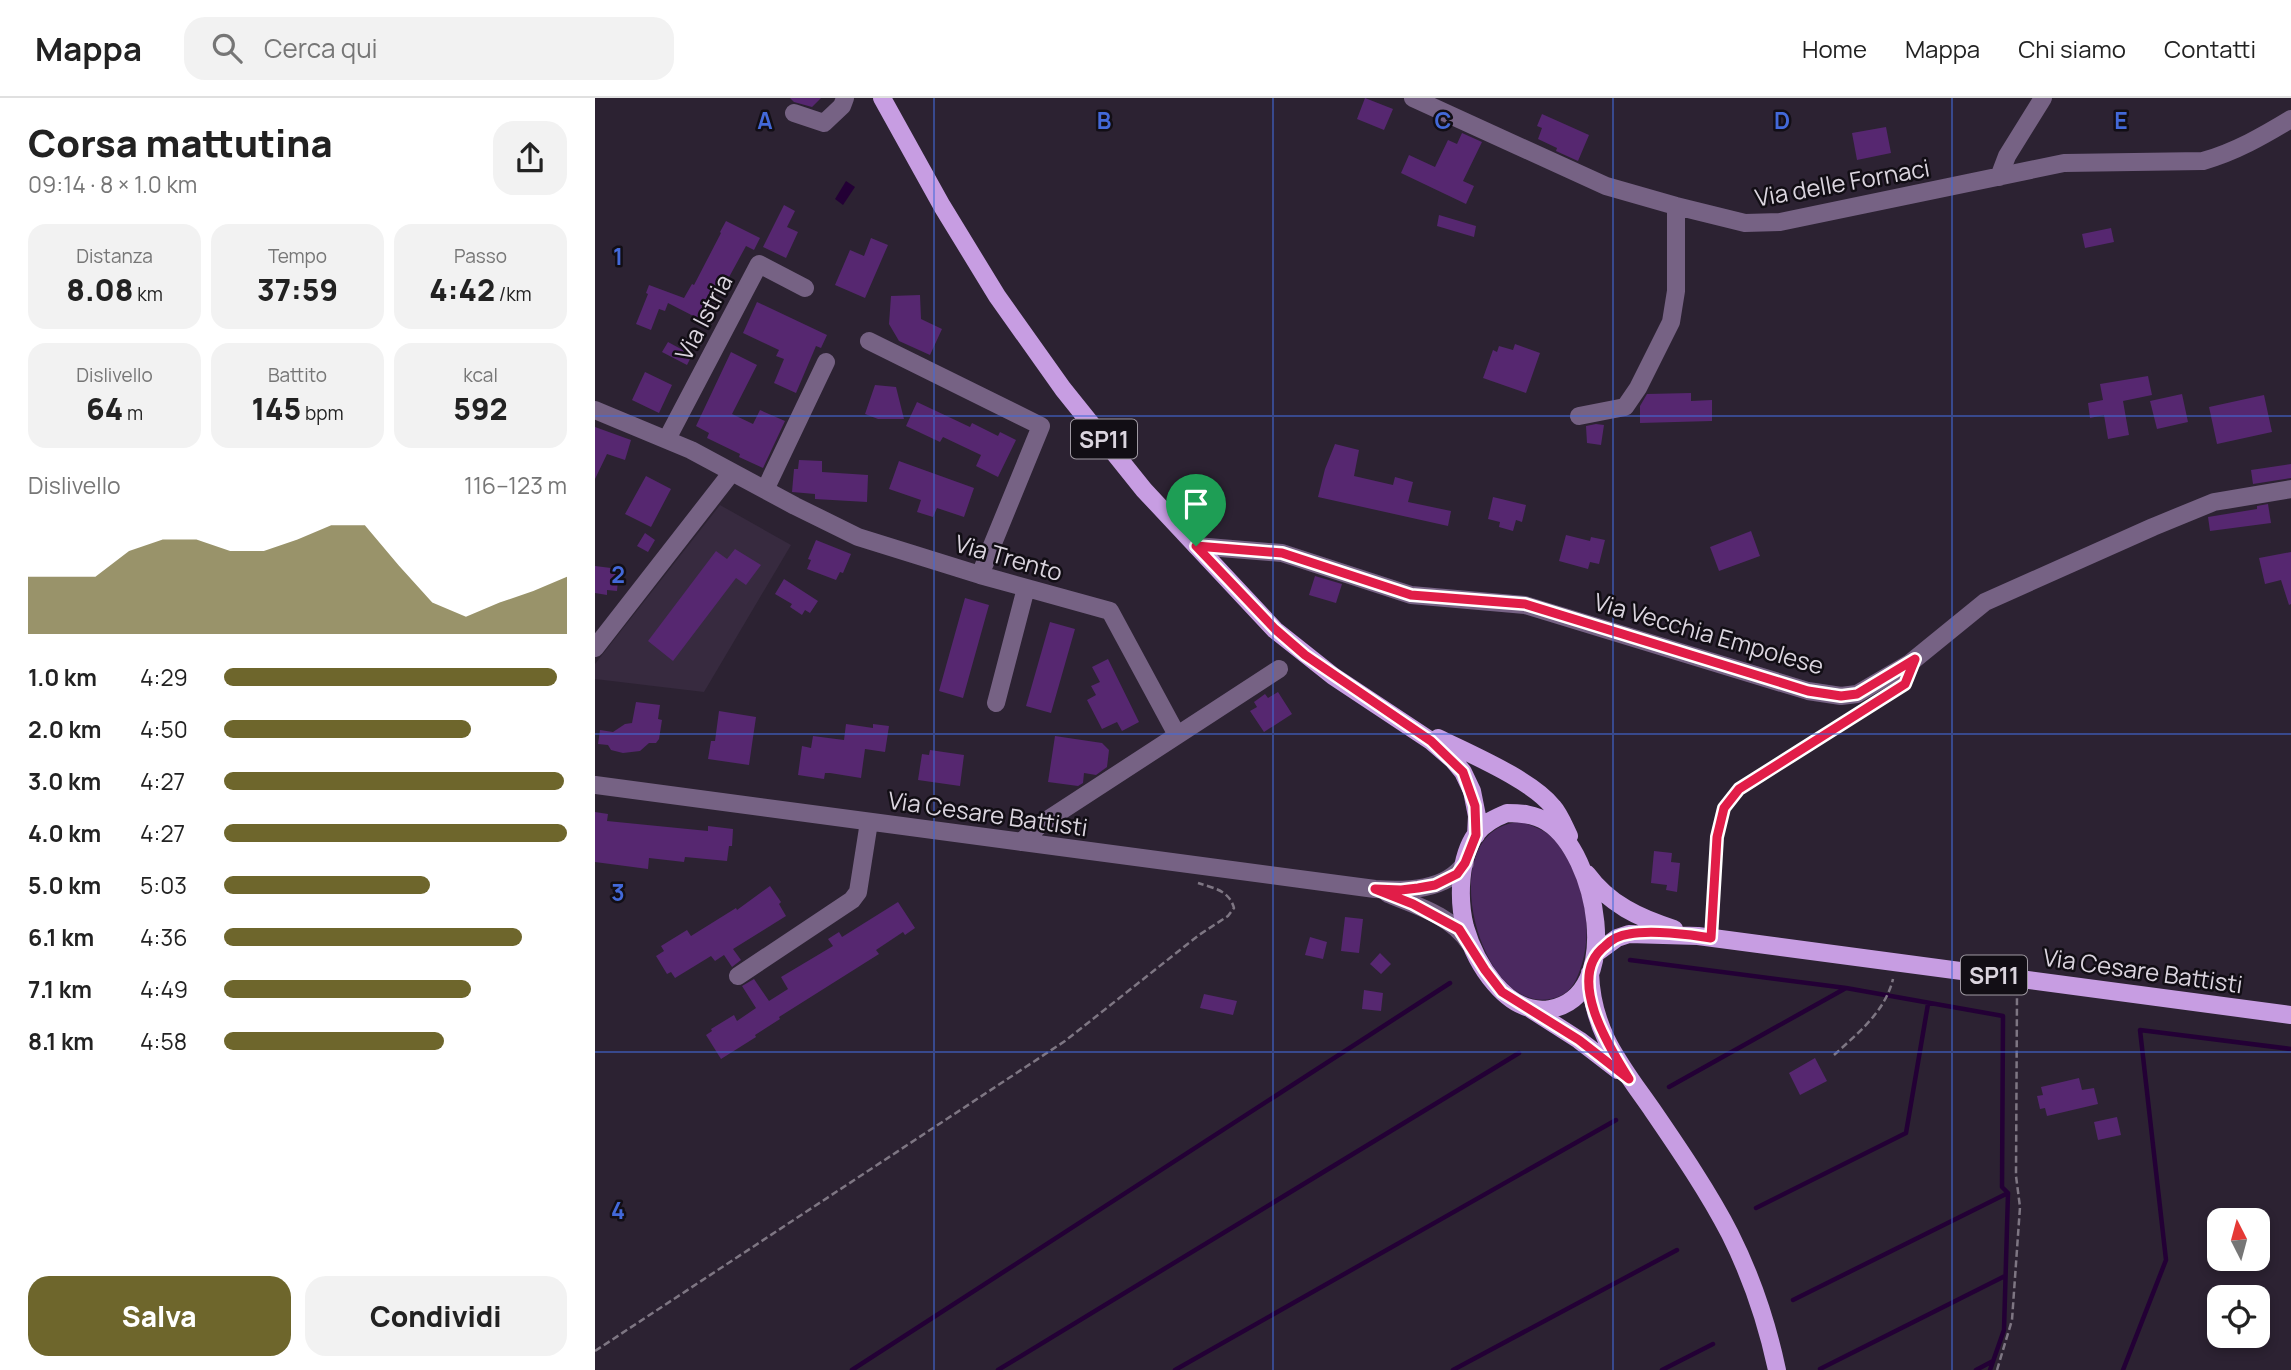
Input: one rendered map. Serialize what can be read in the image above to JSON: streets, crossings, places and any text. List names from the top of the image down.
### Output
{
  "streets": {
    "main road": ["SP11", "Via Cesare Battisti"],
    "street": [
      "Via delle Fornaci",
      "Via Istria",
      "Via Trento",
      "Via Vecchia Empolese"
    ]
  },
  "crossings": [
    ["Via Istria", "Via Trento"],
    ["SP11", "Via Vecchia Empolese"],
    ["SP11", "Via Cesare Battisti"]
  ],
  "north": "top",
  "page": {
    "header": "Mappa",
    "search": "Cerca qui",
    "nav": [
      "Home",
      "Mappa",
      "Chi siamo",
      "Contatti"
    ],
    "heading": ["Corsa mattutina", "09:14 · 8 × 1.0 km"],
    "stats": [
      ["Distanza", "8.08 km"],
      ["Tempo", "37:59"],
      ["Passo", "4:42 /km"],
      ["Dislivello", "64 m"],
      ["Battito", "145 bpm"],
      ["kcal", "592"]
    ],
    "chart": ["Dislivello", "116–123 m"],
    "list": [
      {
        "name": "1.0 km",
        "note": "4:29"
      },
      {
        "name": "2.0 km",
        "note": "4:50"
      },
      {
        "name": "3.0 km",
        "note": "4:27"
      },
      {
        "name": "4.0 km",
        "note": "4:27"
      },
      {
        "name": "5.0 km",
        "note": "5:03"
      },
      {
        "name": "6.1 km",
        "note": "4:36"
      },
      {
        "name": "7.1 km",
        "note": "4:49"
      },
      {
        "name": "8.1 km",
        "note": "4:58"
      }
    ],
    "buttons": ["Salva", "Condividi"]
  },
  "grid": {
    "columns": [
      "A",
      "B",
      "C",
      "D",
      "E"
    ],
    "rows": [
      "1",
      "2",
      "3",
      "4"
    ]
  }
}
